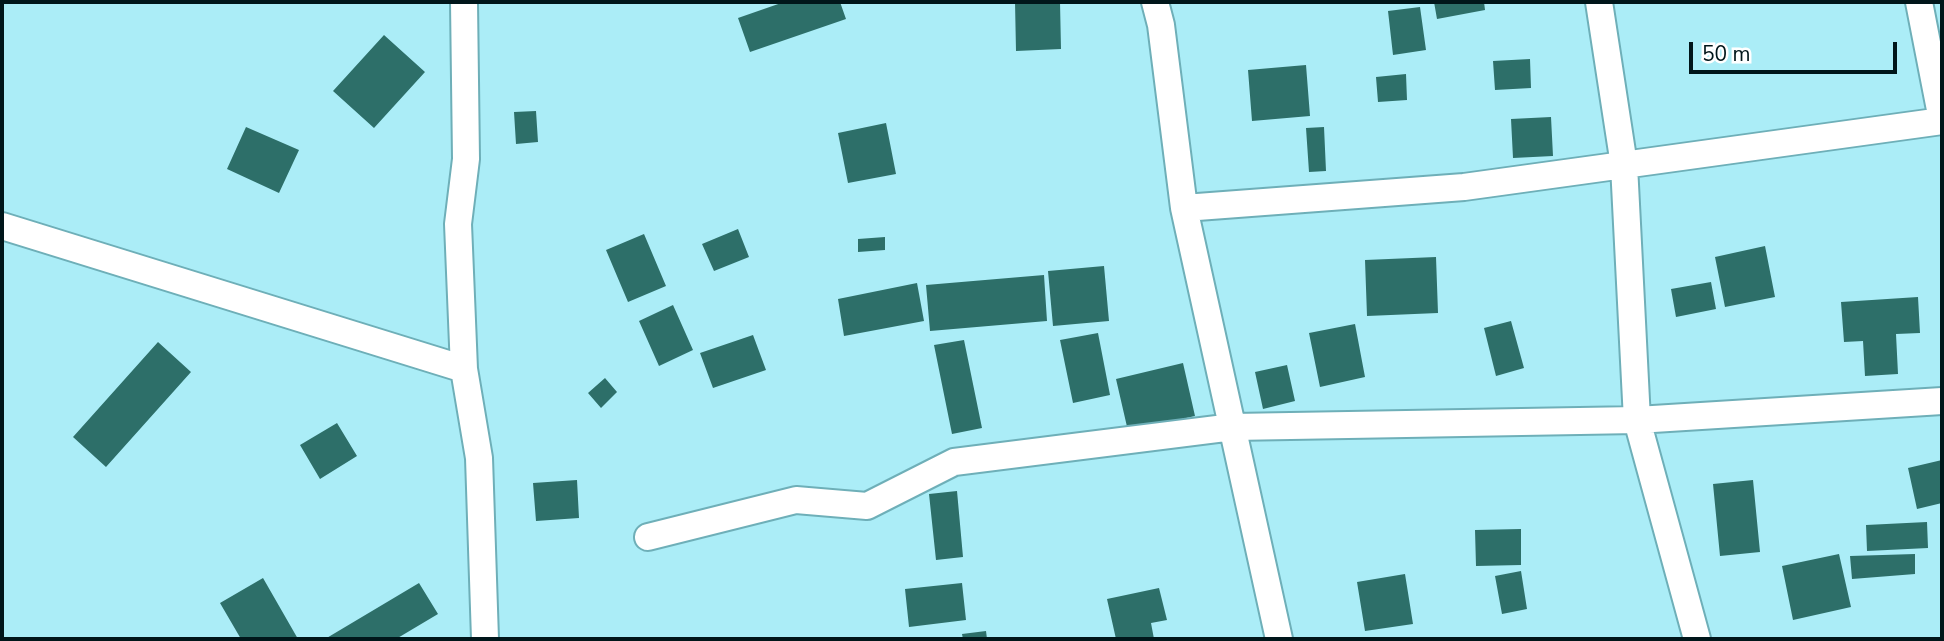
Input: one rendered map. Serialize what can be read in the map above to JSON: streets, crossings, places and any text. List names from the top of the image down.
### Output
{
  "scale_bar": "50 m"
}
